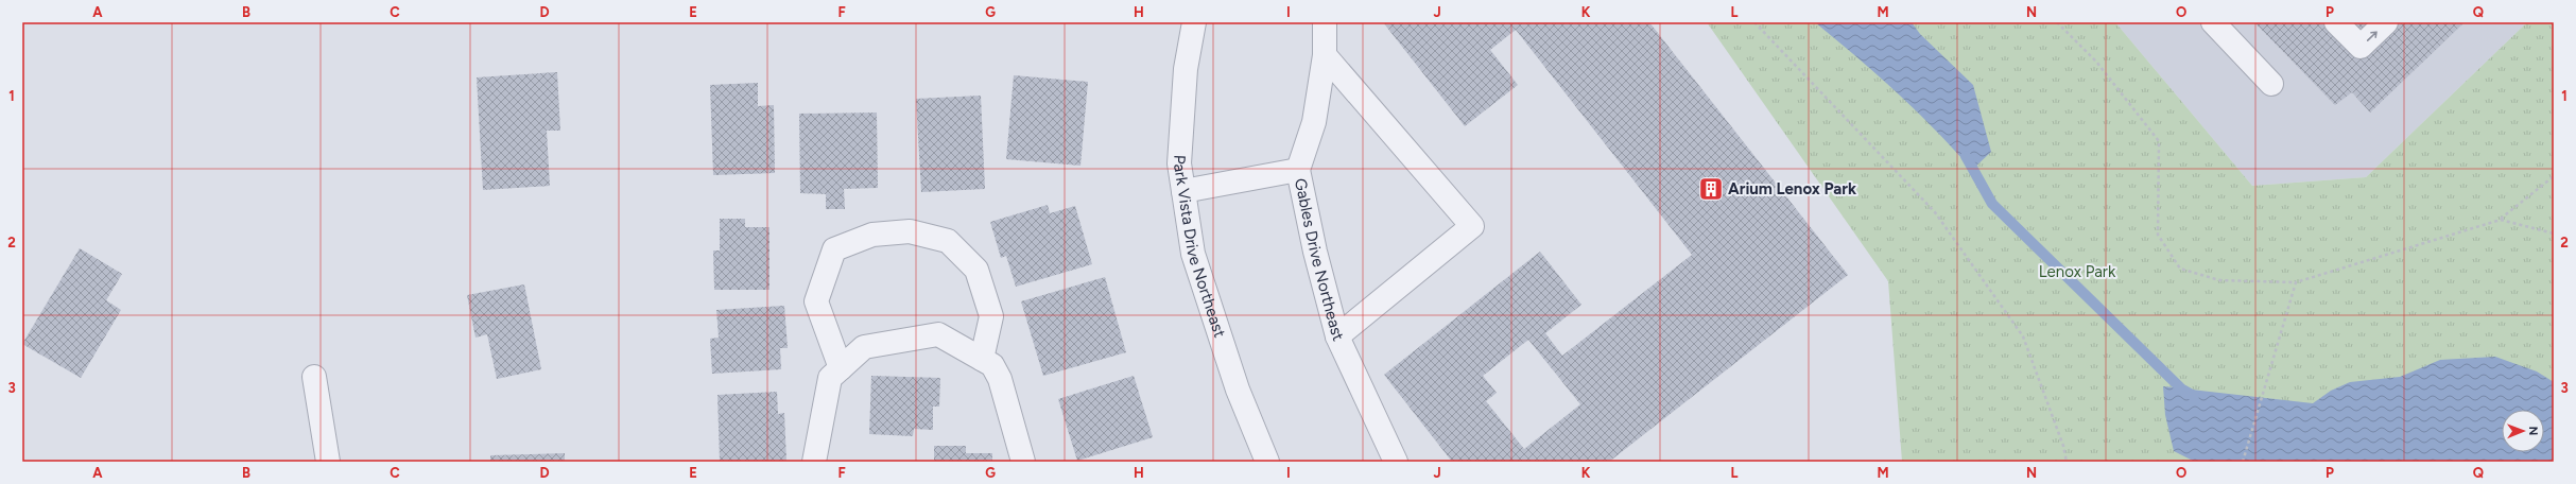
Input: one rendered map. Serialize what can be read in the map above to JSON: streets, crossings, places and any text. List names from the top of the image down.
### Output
{
  "streets": {
    "street": ["Park Vista Drive Northeast", "Gables Drive Northeast"]
  },
  "parks": ["Lenox Park"],
  "places": {
    "building": ["Arium Lenox Park"]
  },
  "north": "right",
  "grid": {
    "columns": [
      "A",
      "B",
      "C",
      "D",
      "E",
      "F",
      "G",
      "H",
      "I",
      "J",
      "K",
      "L",
      "M",
      "N",
      "O",
      "P",
      "Q"
    ],
    "rows": ["1", "2", "3"]
  }
}
